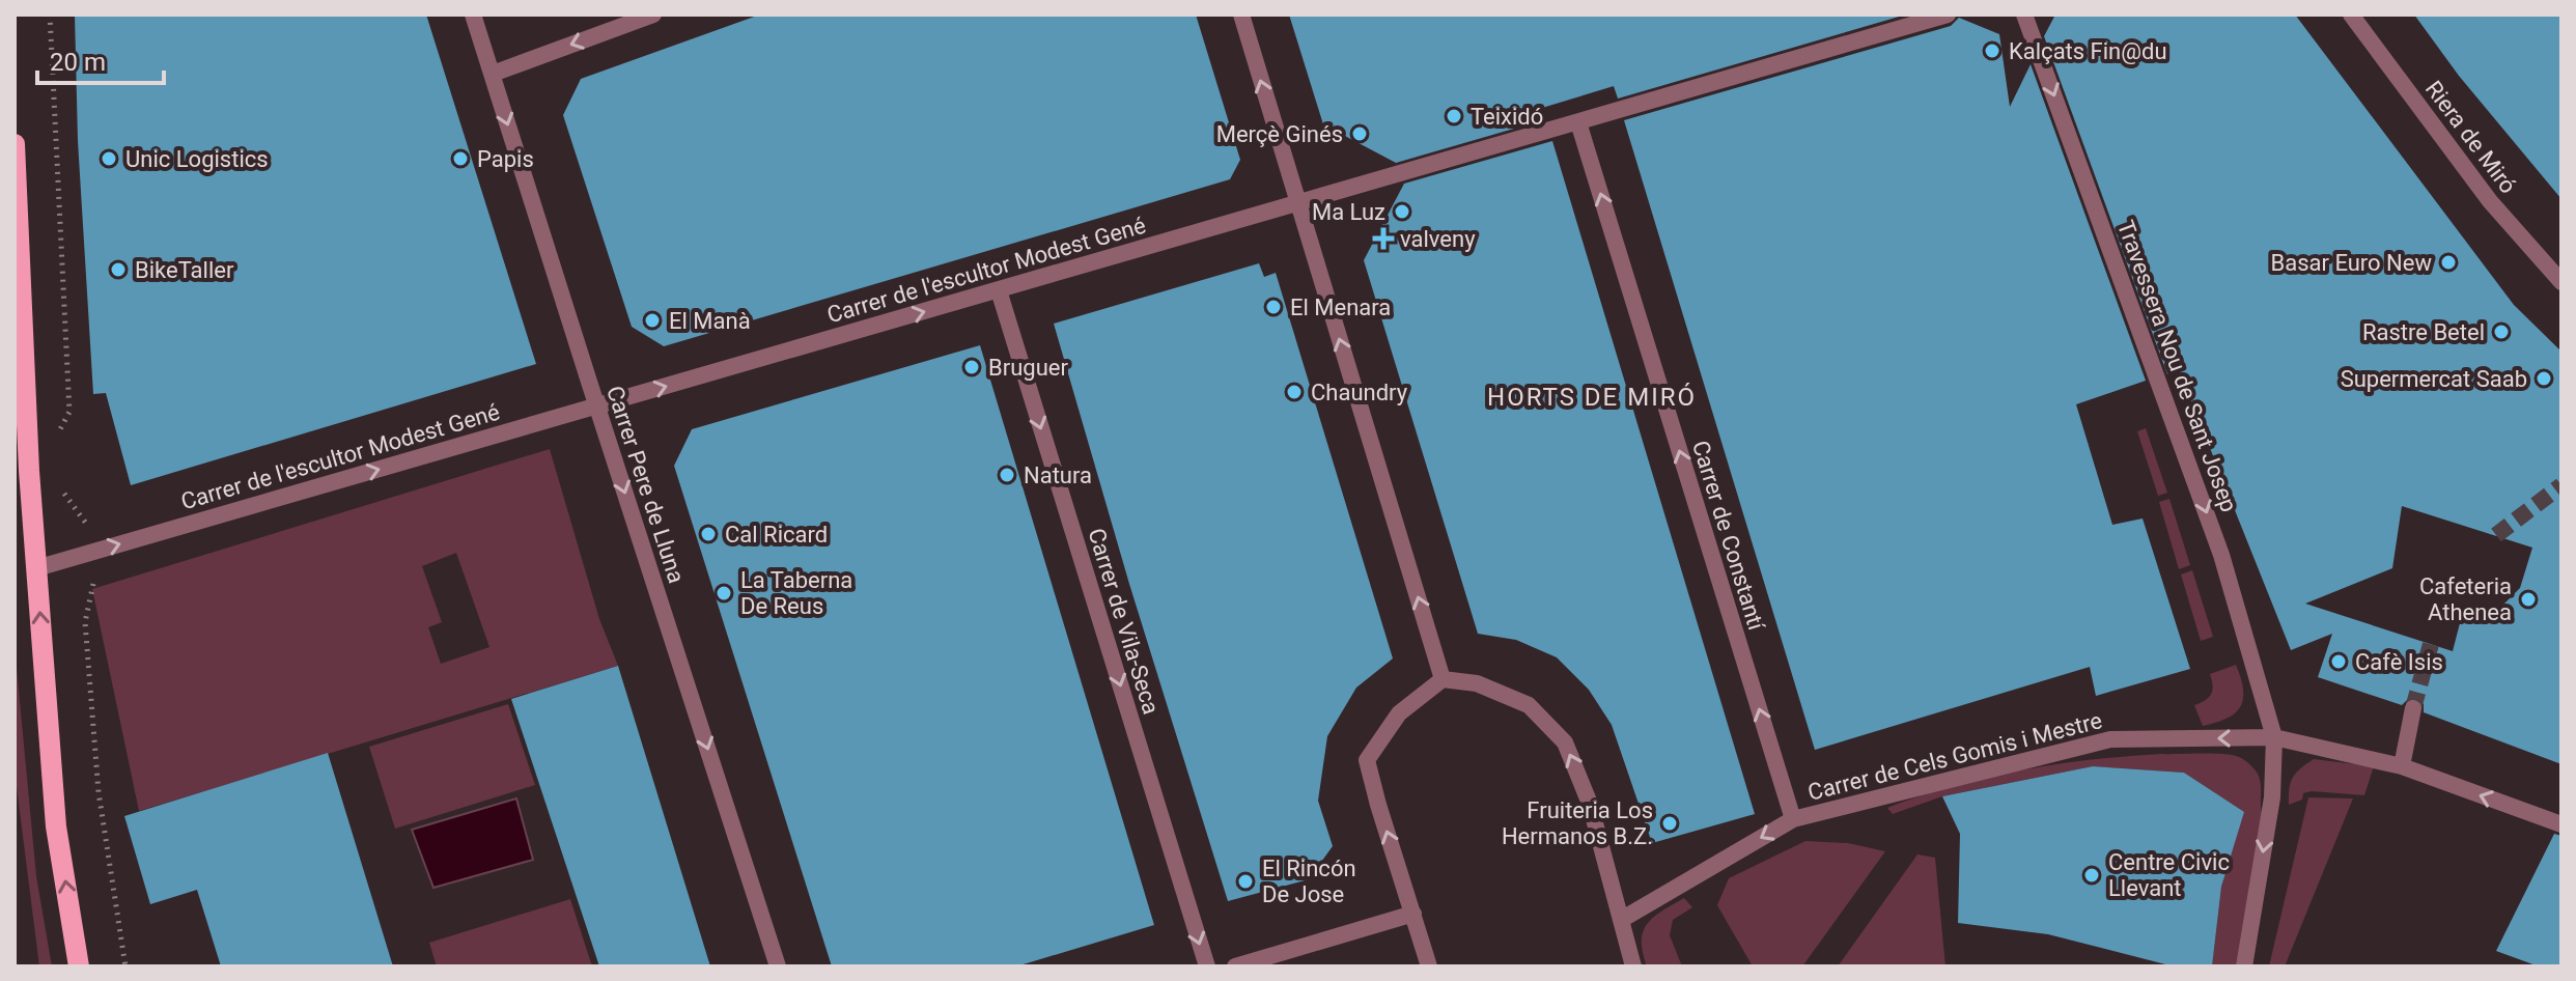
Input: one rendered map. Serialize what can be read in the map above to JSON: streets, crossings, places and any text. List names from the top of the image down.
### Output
{
  "streets": {
    "street": [
      "Riera de Miró",
      "Carrer de l'escultor Modest Gené",
      "Travessera Nou de Sant Josep",
      "Carrer Pere de Lluna",
      "Carrer de Constantí",
      "Carrer de Vila-Seca",
      "Carrer de Cels Gomis i Mestre"
    ]
  },
  "crossings": [
    ["Carrer de l'escultor Modest Gené", "Carrer Pere de Lluna"],
    ["Carrer de l'escultor Modest Gené", "Carrer de Constantí"],
    ["Carrer de l'escultor Modest Gené", "Carrer de Vila-Seca"],
    ["Travessera Nou de Sant Josep", "Carrer de Cels Gomis i Mestre"],
    ["Carrer de Constantí", "Carrer de Cels Gomis i Mestre"]
  ],
  "one_way": [
    "Carrer de l'escultor Modest Gené",
    "Travessera Nou de Sant Josep",
    "Carrer Pere de Lluna",
    "Carrer de Constantí",
    "Carrer de Vila-Seca",
    "Carrer de Cels Gomis i Mestre"
  ],
  "districts": ["HORTS DE MIRÓ"],
  "places": {
    "other": [
      "Kalçats Fin@du",
      "Teixidó",
      "Merçè Ginés",
      "Unic Logistics",
      "Papis",
      "Ma Luz",
      "Basar Euro New",
      "BikeTaller",
      "El Menara",
      "El Manà",
      "Rastre Betel",
      "Bruguer",
      "Supermercat Saab",
      "Chaundry",
      "Natura",
      "Cal Ricard",
      "La Taberna De Reus",
      "Cafeteria Athenea",
      "Cafè Isis",
      "Fruiteria Los Hermanos B.Z.",
      "Centre Civic Llevant",
      "El Rincón De Jose"
    ],
    "health": ["valveny"]
  },
  "scale_bar": "20 m"
}
